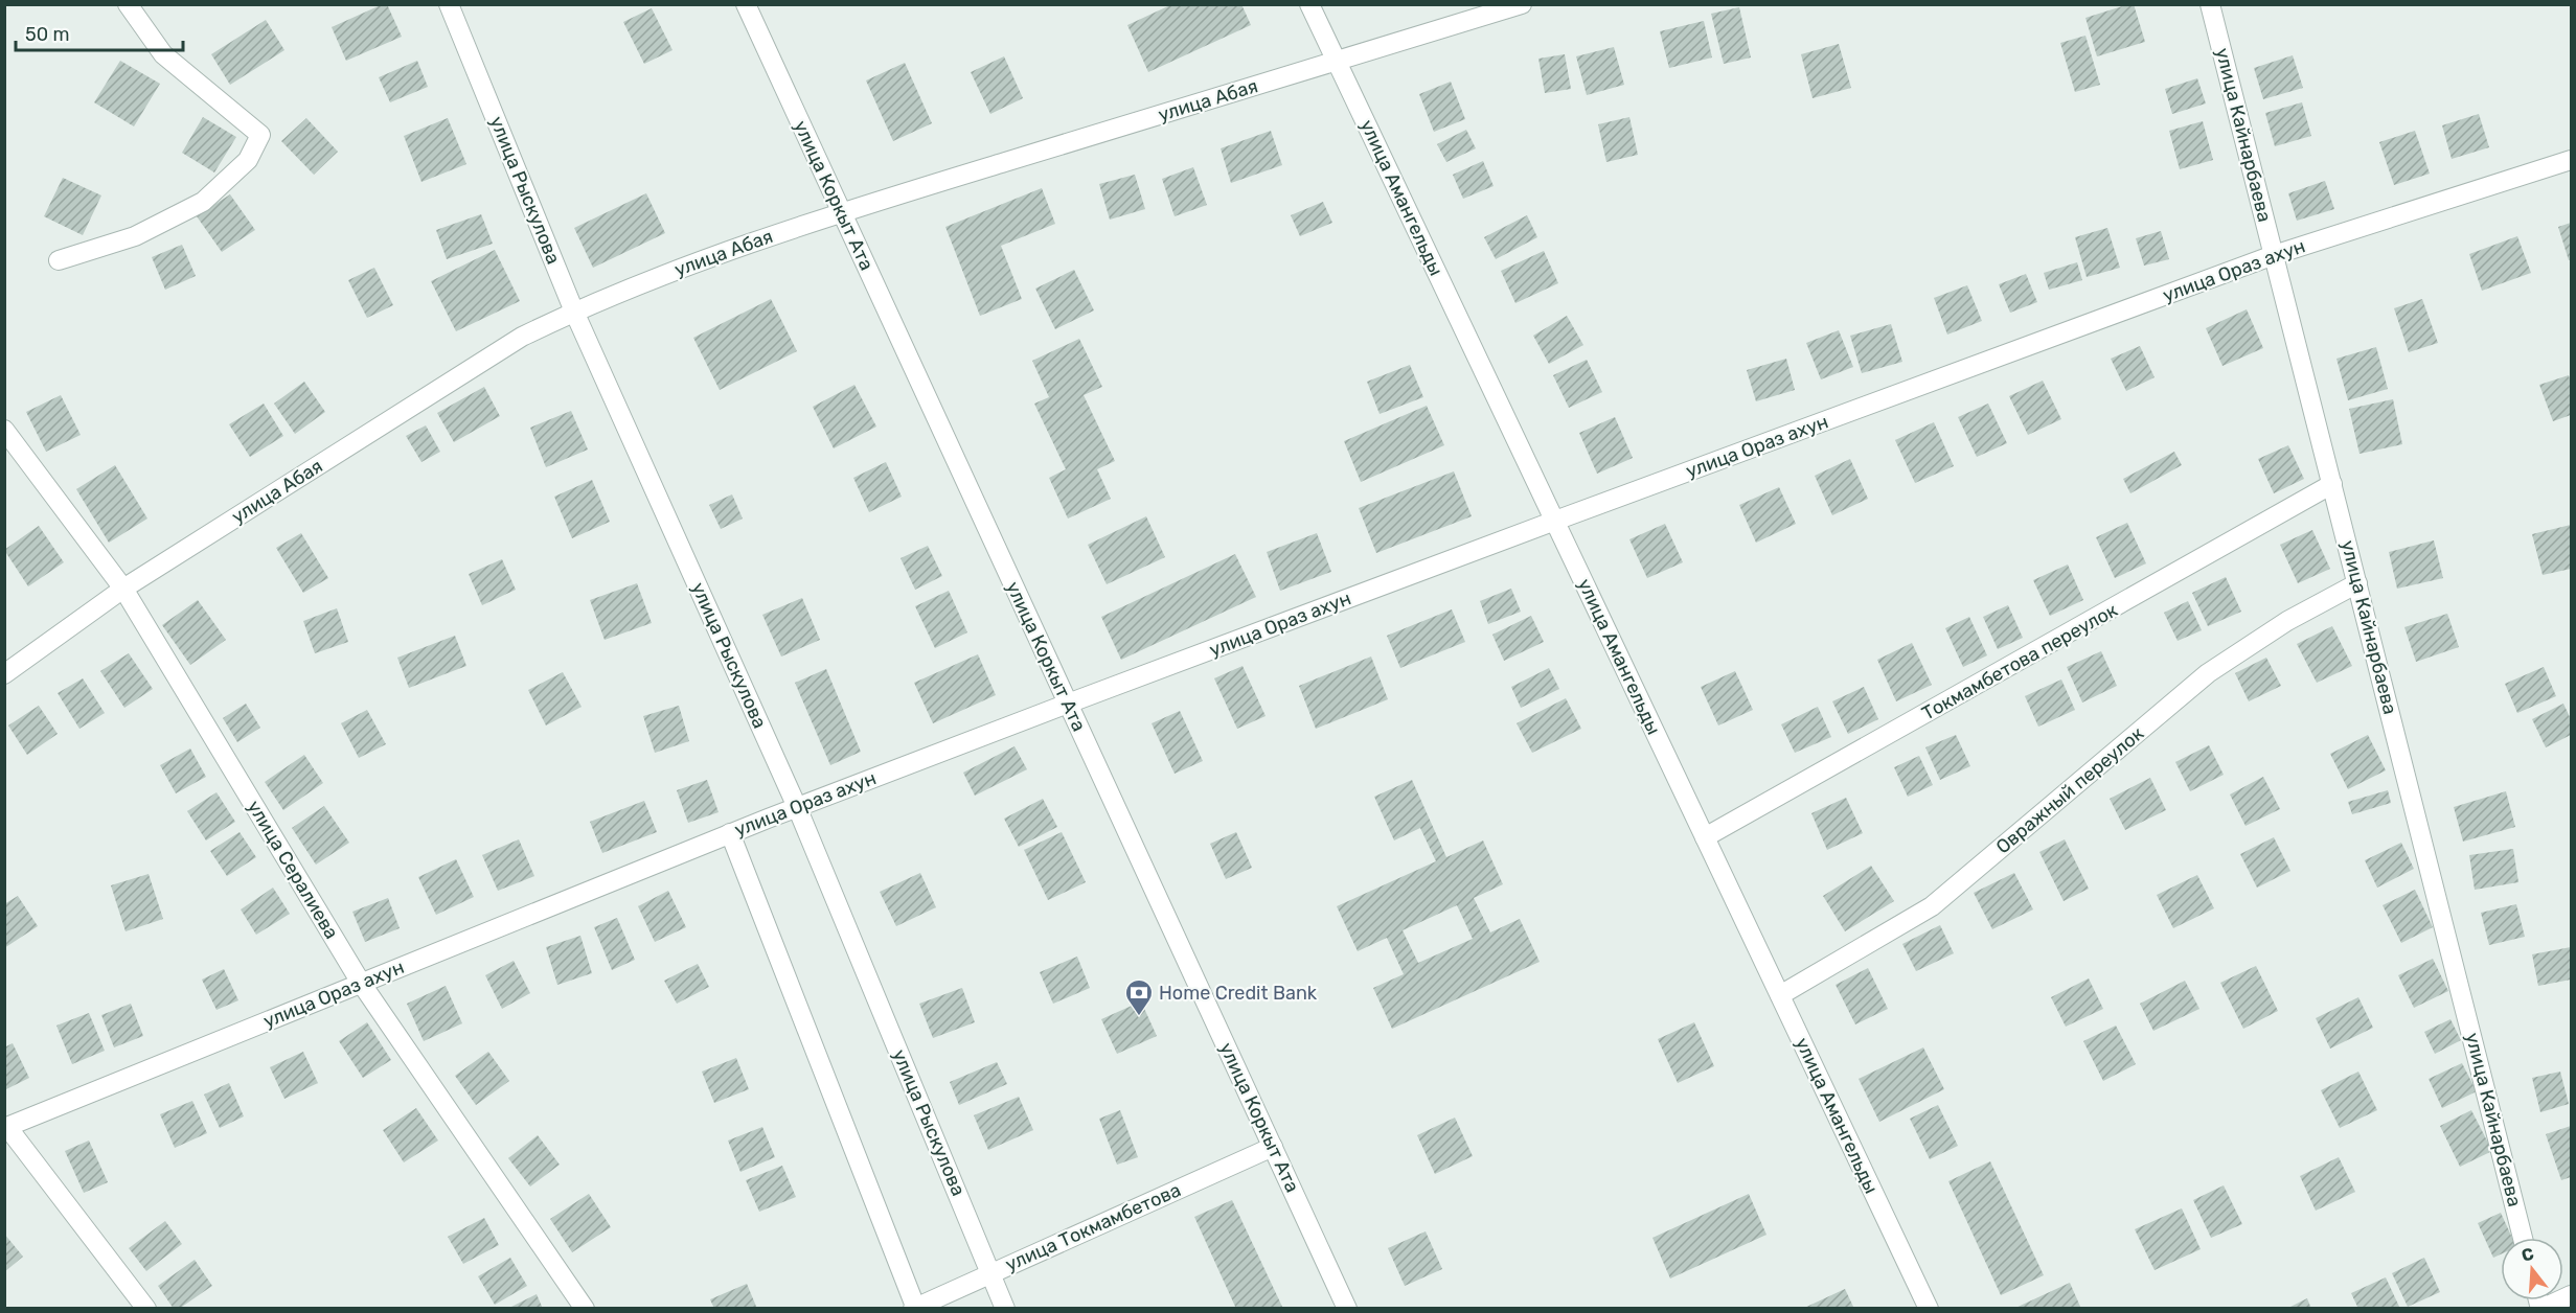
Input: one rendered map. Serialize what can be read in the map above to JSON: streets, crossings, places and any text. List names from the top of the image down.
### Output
{
  "streets": {
    "street": [
      "улица Абая",
      "улица Кайнарбаева",
      "улица Рыскулова",
      "улица Коркыт Ата",
      "улица Амангельды",
      "улица Ораз ахун",
      "Токмамбетова переулок",
      "Овражный переулок",
      "улица Сералиева",
      "улица Токмамбетова"
    ]
  },
  "crossings": [
    ["улица Абая", "улица Рыскулова"],
    ["улица Абая", "улица Коркыт Ата"],
    ["улица Абая", "улица Амангельды"],
    ["улица Абая", "улица Сералиева"],
    ["улица Кайнарбаева", "улица Ораз ахун"],
    ["улица Кайнарбаева", "Токмамбетова переулок"],
    ["улица Кайнарбаева", "Овражный переулок"],
    ["улица Рыскулова", "улица Ораз ахун"],
    ["улица Рыскулова", "улица Токмамбетова"],
    ["улица Коркыт Ата", "улица Ораз ахун"],
    ["улица Коркыт Ата", "улица Токмамбетова"],
    ["улица Амангельды", "улица Ораз ахун"],
    ["улица Амангельды", "Токмамбетова переулок"],
    ["улица Амангельды", "Овражный переулок"],
    ["улица Ораз ахун", "улица Сералиева"]
  ],
  "places": {
    "bank": ["Home Credit Bank"]
  },
  "scale_bar": "50 m",
  "north": "top"
}
